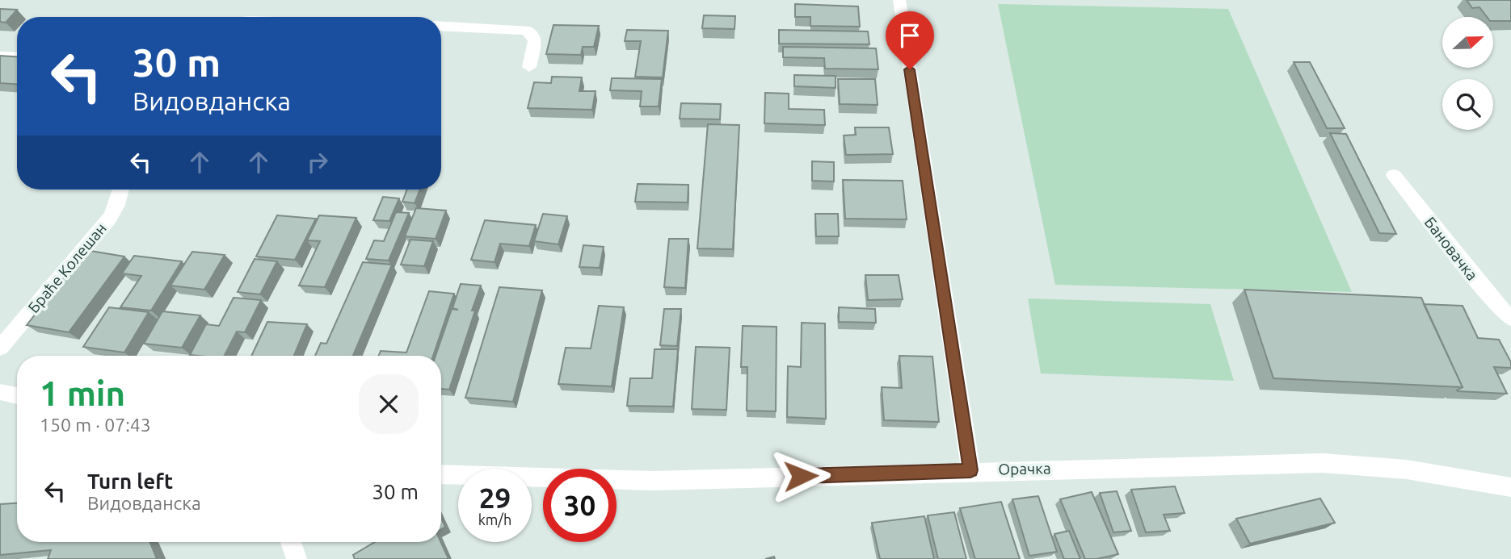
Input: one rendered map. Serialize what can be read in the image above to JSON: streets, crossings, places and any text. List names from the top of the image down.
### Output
{
  "streets": {
    "street": ["Бановачка", "Браће Колешан", "Орачка"]
  },
  "north": "right",
  "page": {
    "turn": ["30 m", "Видовданска"],
    "heading": ["1 min", "150 m · 07:43"],
    "list": [
      {
        "name": "Turn left",
        "note": "Видовданска",
        "value": "30 m"
      }
    ],
    "speed": "29 km/h",
    "limit": "30"
  }
}
